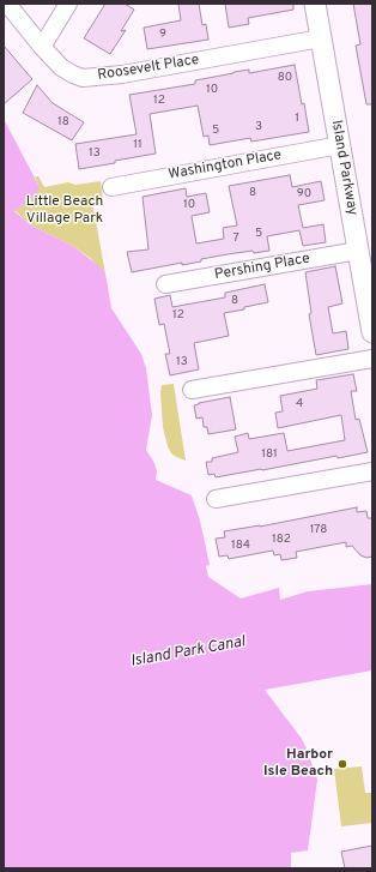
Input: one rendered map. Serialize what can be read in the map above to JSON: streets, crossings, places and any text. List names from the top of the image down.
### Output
{
  "streets": {
    "street": [
      "Roosevelt Place",
      "Washington Place",
      "Island Parkway",
      "Pershing Place"
    ]
  },
  "crossings": [
    ["Roosevelt Place", "Island Parkway"],
    ["Washington Place", "Island Parkway"],
    ["Island Parkway", "Pershing Place"]
  ],
  "water": ["Island Park Canal"],
  "parks": ["Little Beach Village Park"],
  "places": ["Harbor Isle Beach"],
  "house_numbers": [
    "9",
    "80",
    "10",
    "12",
    "1",
    "18",
    "3",
    "5",
    "11",
    "13",
    "8",
    "90",
    "10",
    "5",
    "7",
    "8",
    "12",
    "13",
    "4",
    "181",
    "178",
    "182",
    "184"
  ]
}
